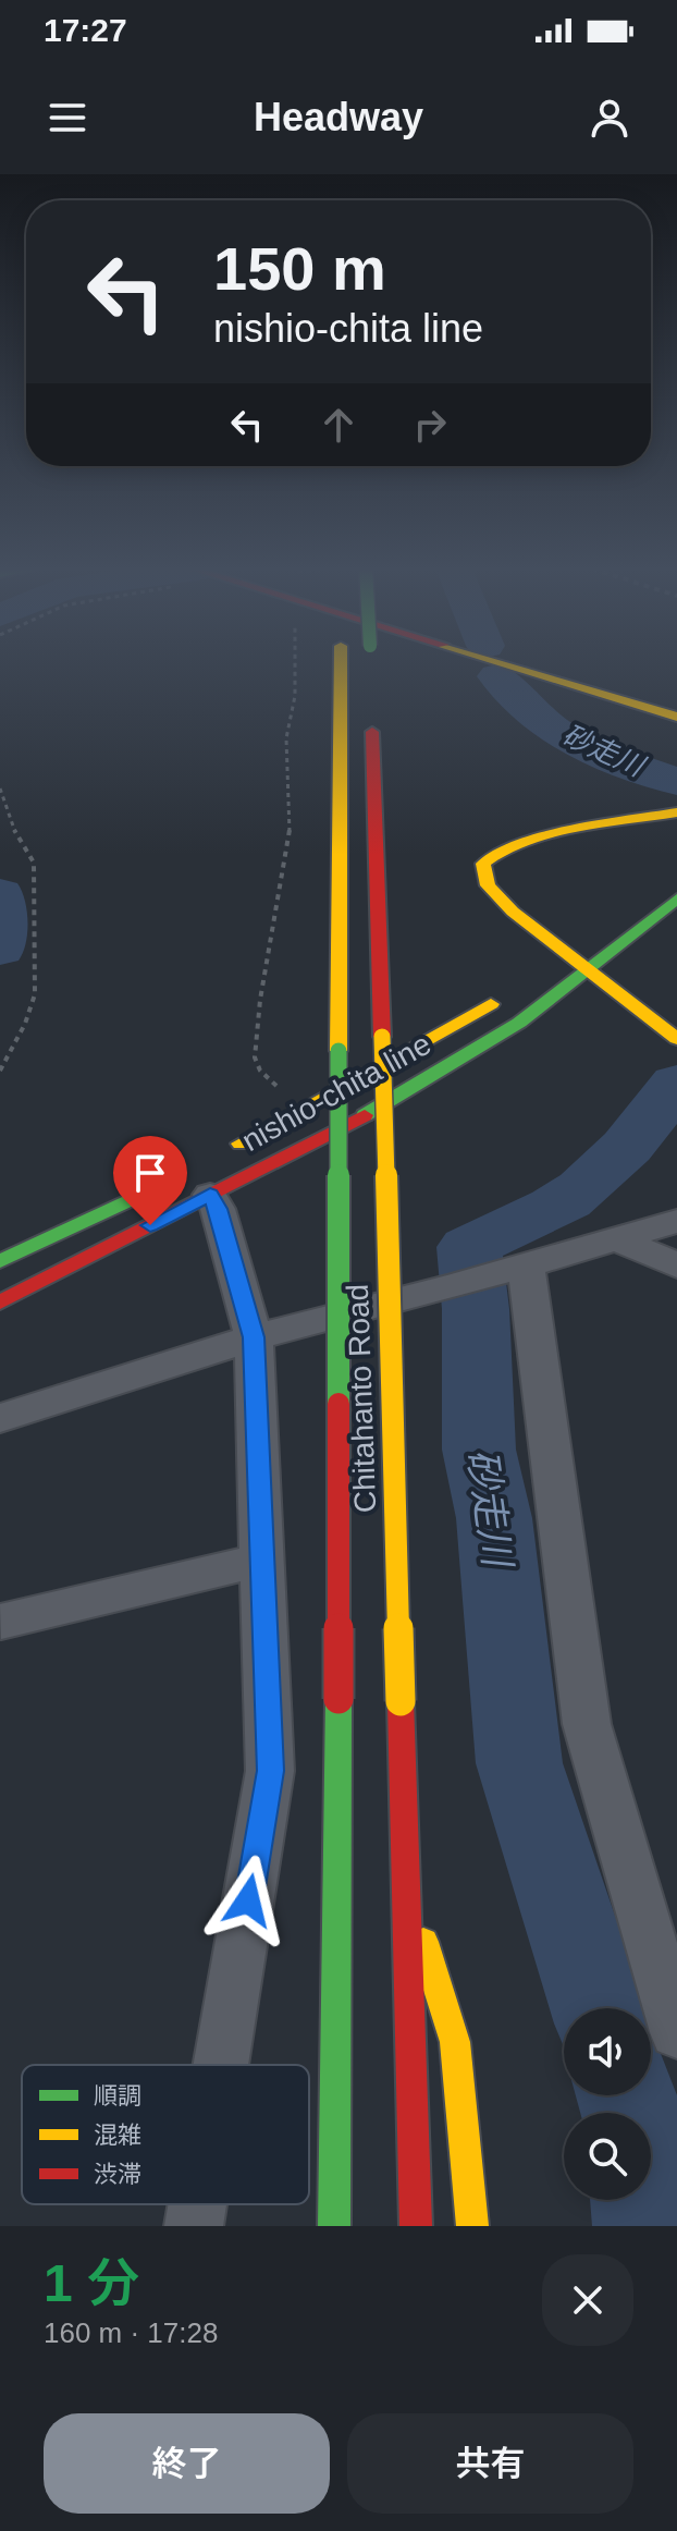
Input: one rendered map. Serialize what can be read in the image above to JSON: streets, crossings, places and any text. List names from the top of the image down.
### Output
{
  "streets": {
    "main road": ["nishio-chita line", "Chitahanto Road"]
  },
  "water": ["砂走川"],
  "legend": ["順調", "混雑", "渋滞"],
  "page": {
    "status": "17:27",
    "header": "Headway",
    "turn": ["150 m", "nishio-chita line"],
    "heading": ["1 分", "160 m · 17:28"],
    "buttons": ["終了", "共有"]
  }
}
